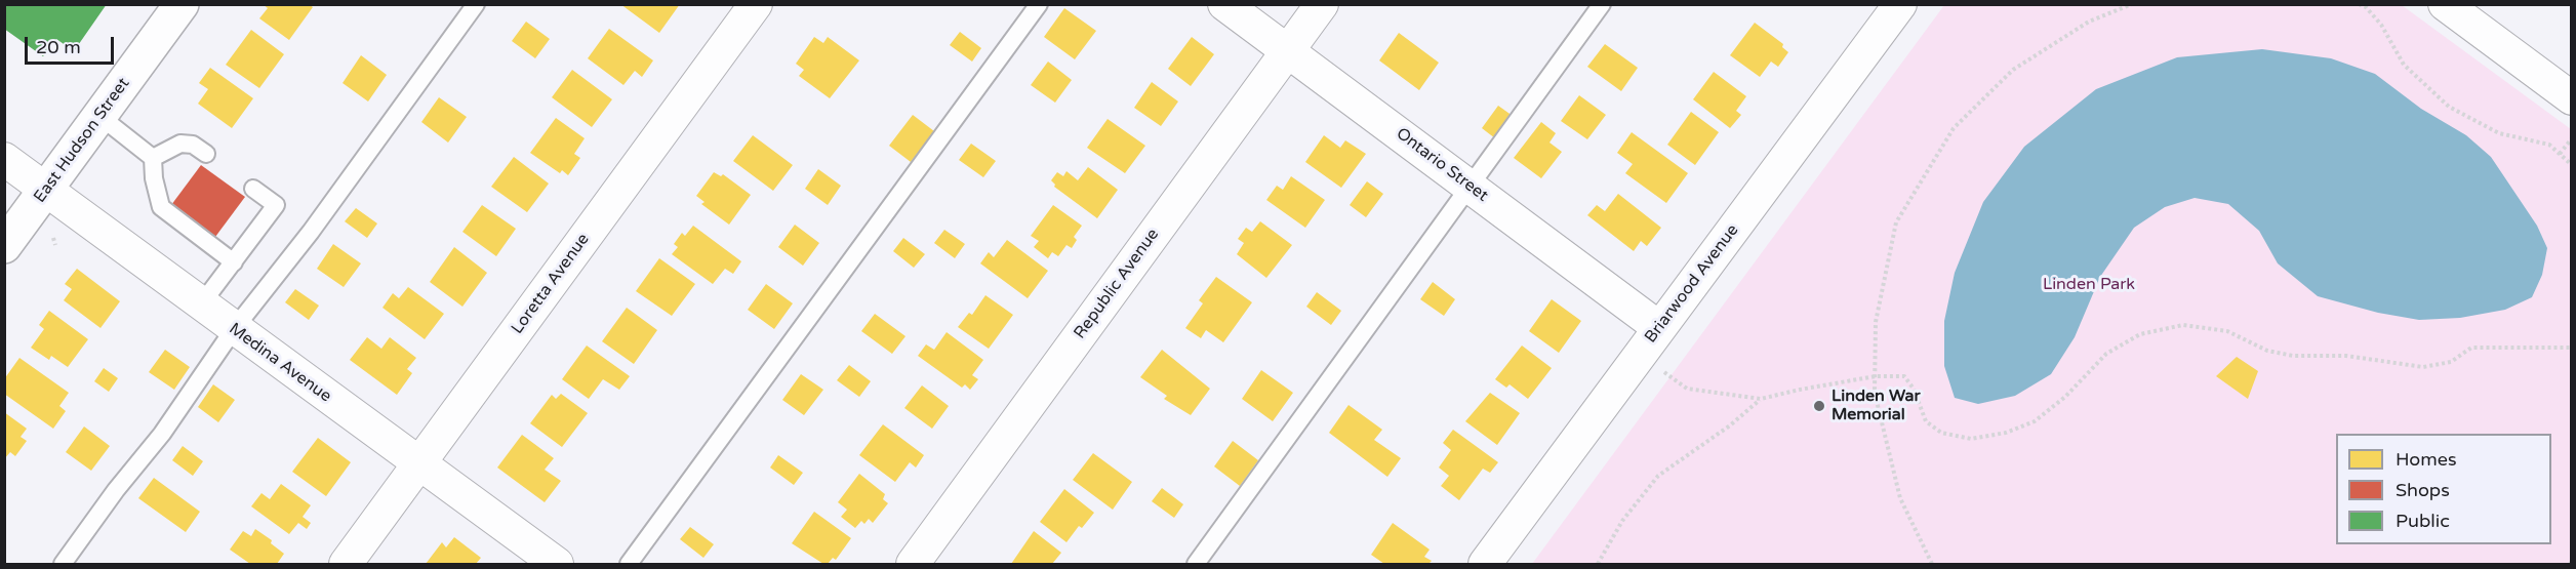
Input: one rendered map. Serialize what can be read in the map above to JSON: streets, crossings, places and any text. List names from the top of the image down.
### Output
{
  "streets": {
    "main road": ["East Hudson Street"],
    "street": [
      "Ontario Street",
      "Loretta Avenue",
      "Republic Avenue",
      "Briarwood Avenue",
      "Medina Avenue"
    ]
  },
  "crossings": [
    ["East Hudson Street", "Medina Avenue"],
    ["Ontario Street", "Republic Avenue"],
    ["Ontario Street", "Briarwood Avenue"],
    ["Loretta Avenue", "Medina Avenue"]
  ],
  "parks": ["Linden Park"],
  "places": ["Linden War Memorial"],
  "legend": ["Homes", "Shops", "Public"],
  "scale_bar": "20 m"
}
